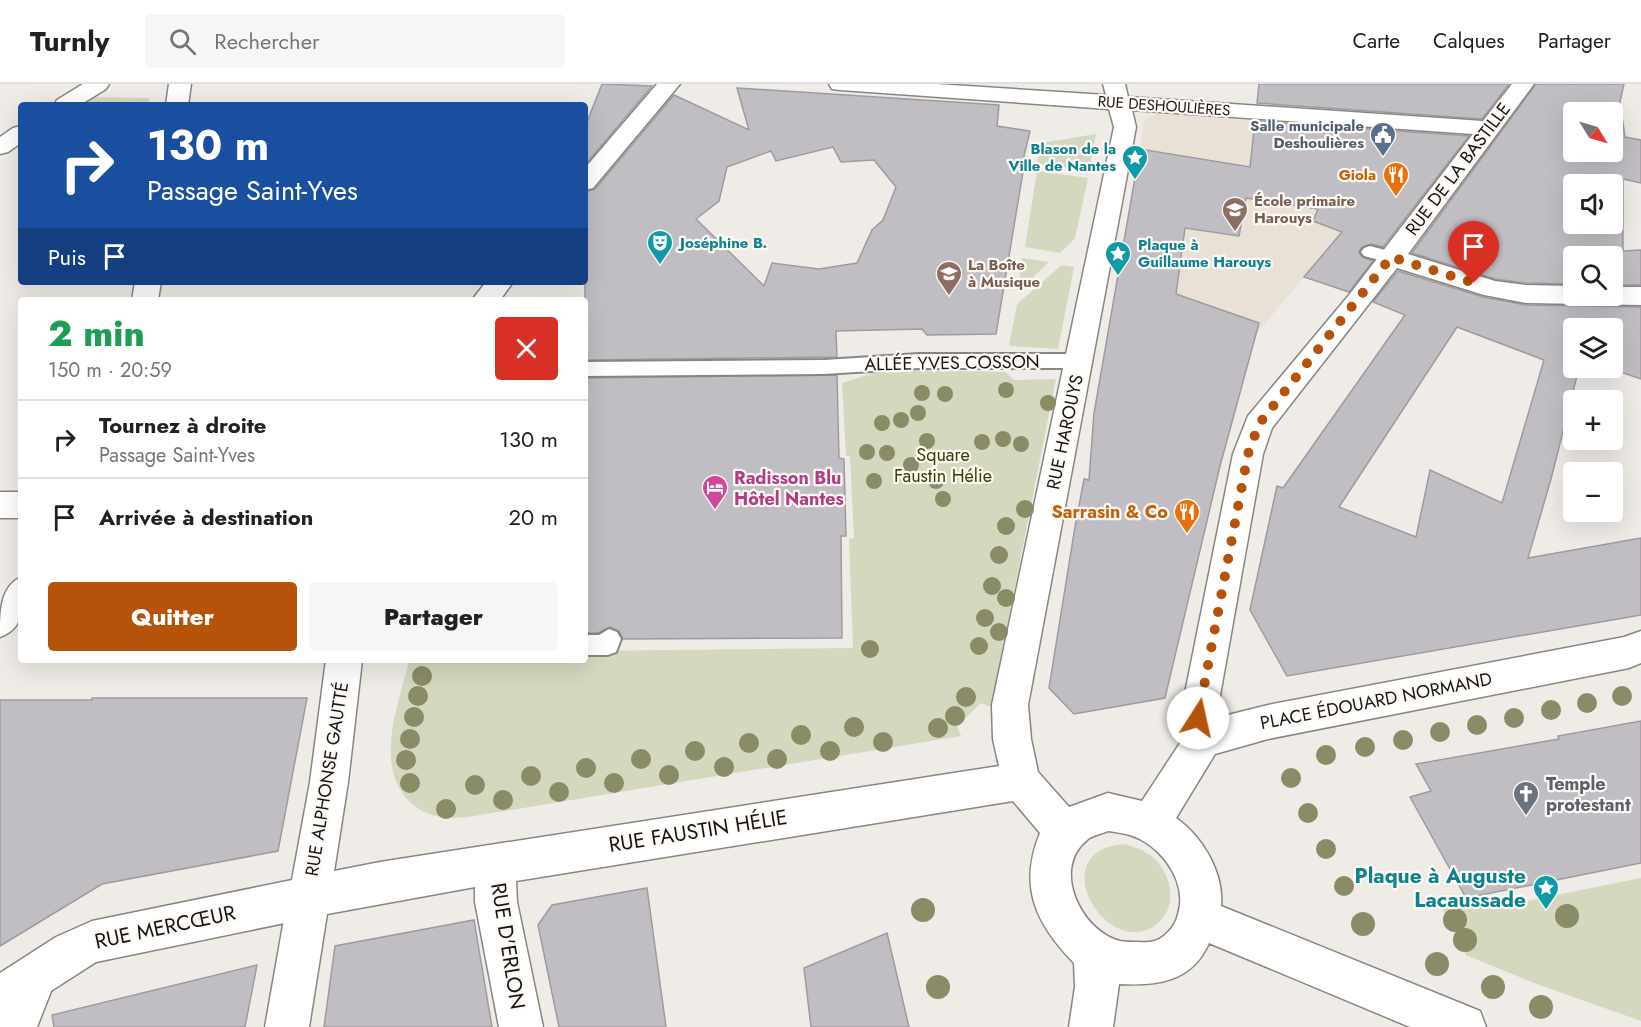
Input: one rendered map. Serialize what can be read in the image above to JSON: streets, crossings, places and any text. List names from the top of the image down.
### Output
{
  "streets": {
    "street": [
      "RUE DESHOULIÈRES",
      "RUE DE LA BASTILLE",
      "RUE HAROUYS",
      "PLACE ÉDOUARD NORMAND",
      "RUE ALPHONSE GAUTTÉ",
      "RUE FAUSTIN HÉLIE",
      "RUE MERCŒUR",
      "RUE D'ERLON"
    ],
    "lane": ["ALLÉE YVES COSSON"]
  },
  "crossings": [
    ["RUE DESHOULIÈRES", "RUE DE LA BASTILLE"],
    ["RUE DESHOULIÈRES", "RUE HAROUYS"],
    ["RUE DE LA BASTILLE", "PLACE ÉDOUARD NORMAND"],
    ["ALLÉE YVES COSSON", "RUE HAROUYS"],
    ["RUE HAROUYS", "RUE FAUSTIN HÉLIE"],
    ["RUE ALPHONSE GAUTTÉ", "RUE FAUSTIN HÉLIE"],
    ["RUE ALPHONSE GAUTTÉ", "RUE MERCŒUR"],
    ["RUE FAUSTIN HÉLIE", "RUE MERCŒUR"],
    ["RUE FAUSTIN HÉLIE", "RUE D'ERLON"]
  ],
  "parks": ["Square Faustin Hélie"],
  "places": {
    "public building": ["Salle municipale Deshoulières"],
    "place": ["Blason de la Ville de Nantes", "Plaque à Guillaume Harouys", "Plaque à Auguste Lacaussade"],
    "restaurant": ["Giola", "Sarrasin & Co"],
    "school or university": ["École primaire Harouys", "La Boîte à Musique"],
    "theatre": ["Joséphine B."],
    "hotel": ["Radisson Blu Hôtel Nantes"],
    "church": ["Temple protestant"]
  },
  "north": "bottom right",
  "page": {
    "header": "Turnly",
    "search": "Rechercher",
    "nav": ["Carte", "Calques", "Partager"],
    "map_buttons": ["+", "−"],
    "turn": ["130 m", "Passage Saint-Yves"],
    "then": "Puis",
    "heading": ["2 min", "150 m · 20:59"],
    "list": [
      {
        "name": "Tournez à droite",
        "note": "Passage Saint-Yves",
        "value": "130 m"
      },
      {
        "name": "Arrivée à destination",
        "value": "20 m"
      }
    ],
    "buttons": ["Quitter", "Partager"]
  }
}
